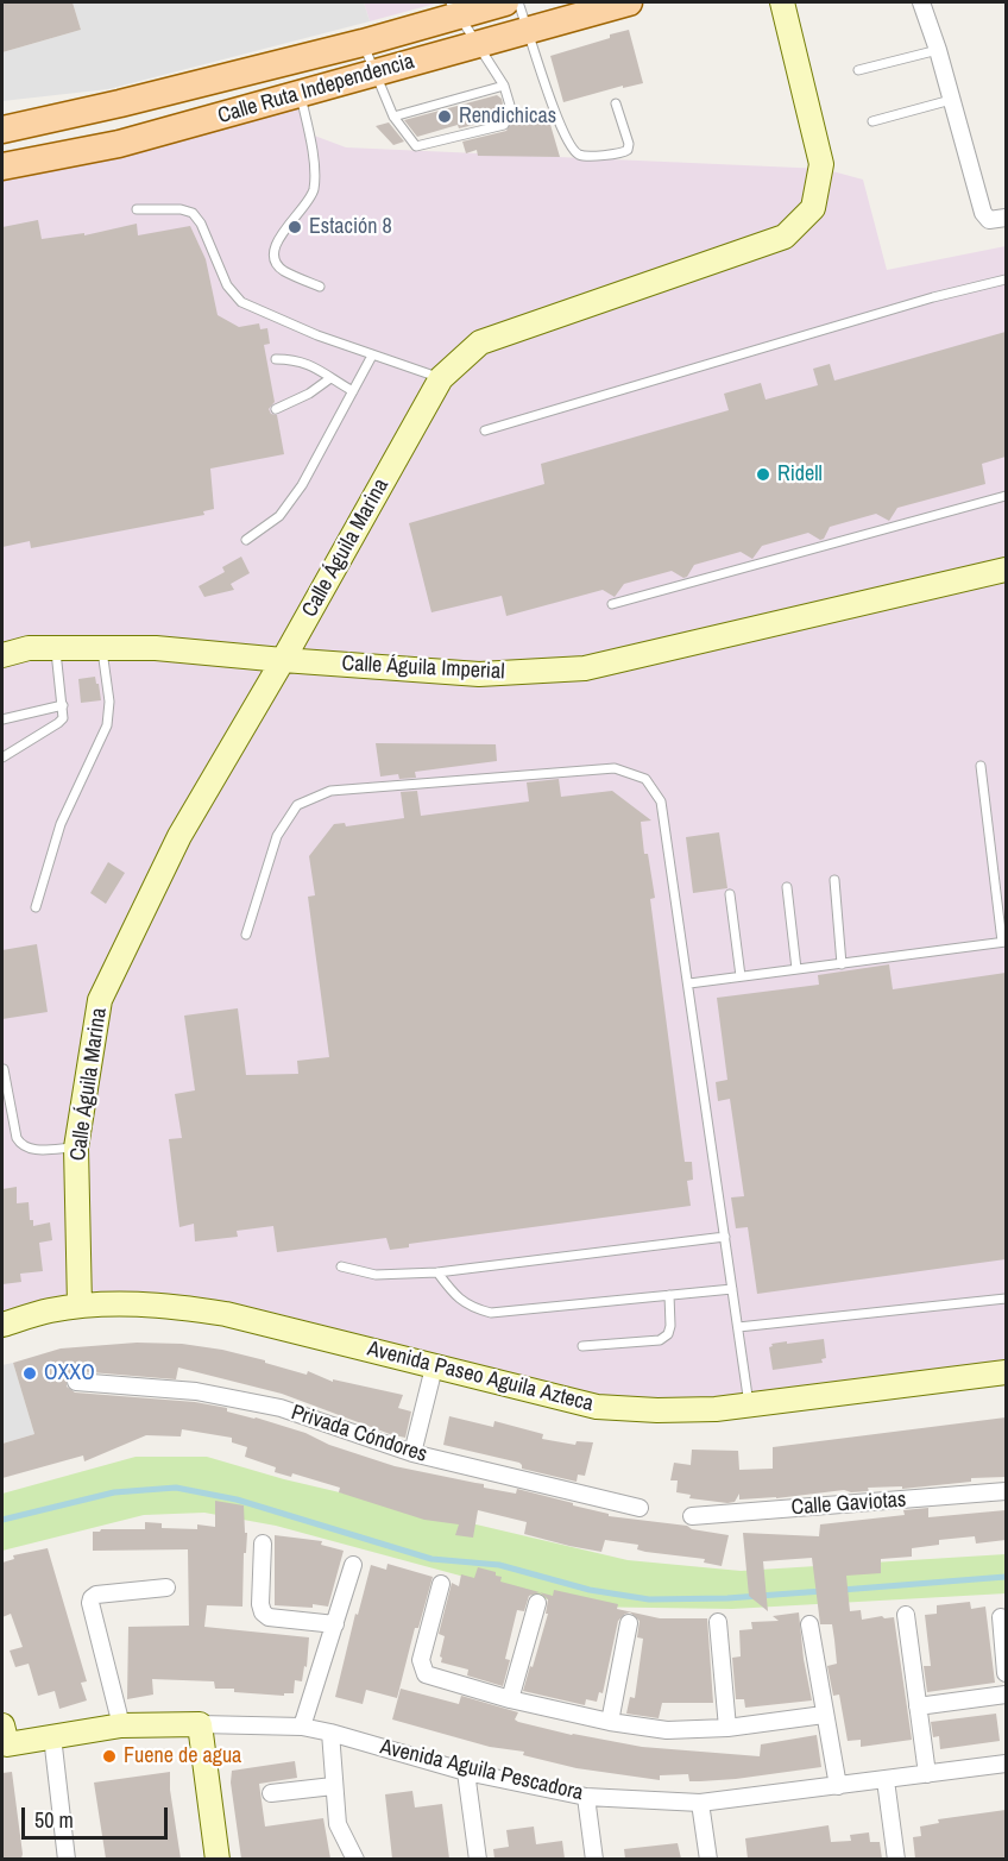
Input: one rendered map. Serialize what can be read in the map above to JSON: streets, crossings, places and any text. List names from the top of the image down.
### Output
{
  "streets": {
    "main road": ["Calle Ruta Independencia"],
    "street": [
      "Calle Águila Marina",
      "Calle Águila Imperial",
      "Avenida Paseo Aguila Azteca",
      "Privada Cóndores",
      "Calle Gaviotas",
      "Avenida Aguila Pescadora"
    ]
  },
  "crossings": [
    ["Calle Águila Marina", "Calle Águila Imperial"],
    ["Calle Águila Marina", "Avenida Paseo Aguila Azteca"]
  ],
  "places": [
    "Rendichicas",
    "Estación 8",
    "Ridell",
    "OXXO",
    "Fuene de agua"
  ],
  "scale_bar": "50 m"
}
